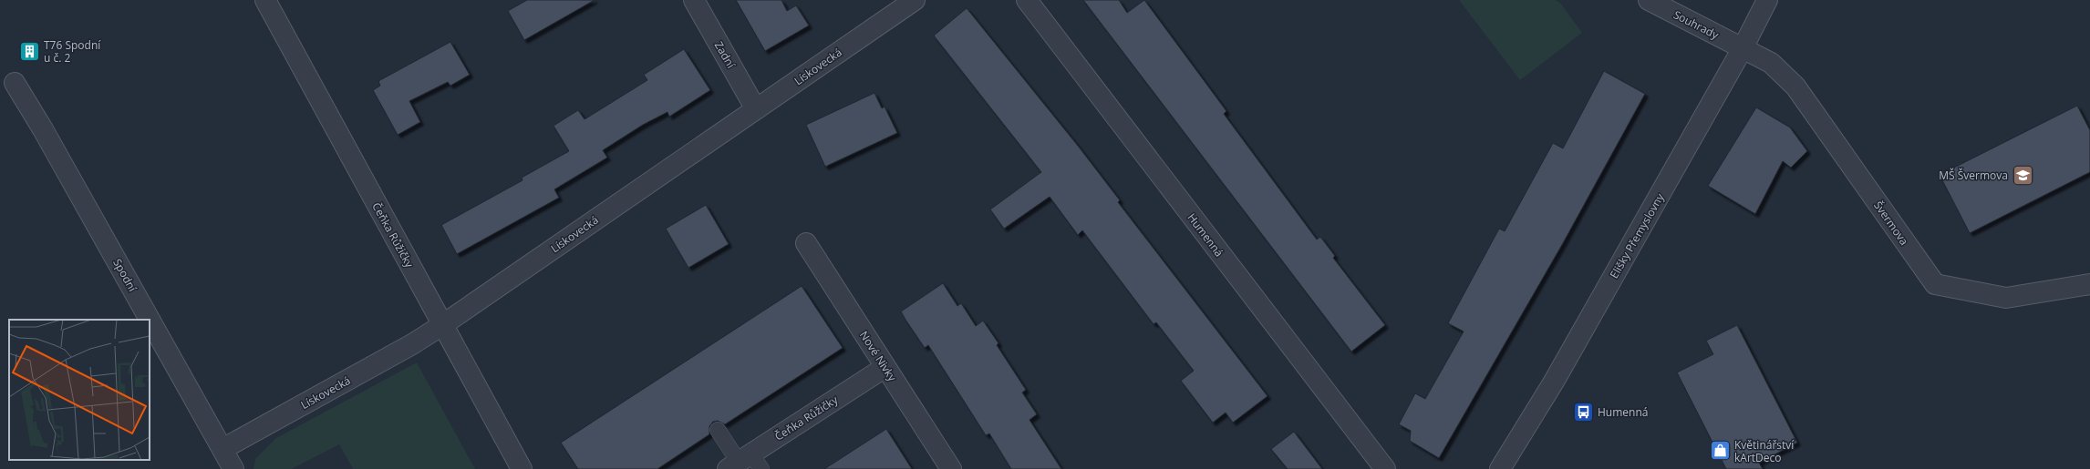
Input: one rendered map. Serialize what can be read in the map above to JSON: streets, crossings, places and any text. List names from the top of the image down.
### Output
{
  "streets": {
    "street": [
      "Souhrady",
      "Zadní",
      "Lískovecká",
      "Švermova",
      "Čeňka Růžičky",
      "Humenná",
      "Elišky Přemyslovny",
      "Spodní",
      "Nové Nivky"
    ]
  },
  "crossings": [
    ["Souhrady", "Švermova"],
    ["Souhrady", "Elišky Přemyslovny"],
    ["Zadní", "Lískovecká"],
    ["Lískovecká", "Čeňka Růžičky"],
    ["Lískovecká", "Spodní"],
    ["Švermova", "Elišky Přemyslovny"],
    ["Čeňka Růžičky", "Nové Nivky"]
  ],
  "places": {
    "building": ["T76 Spodní u č. 2"],
    "school or university": ["MŠ Švermova"],
    "bus stop": ["Humenná"],
    "shop": ["Květinářství kArtDeco"]
  }
}
